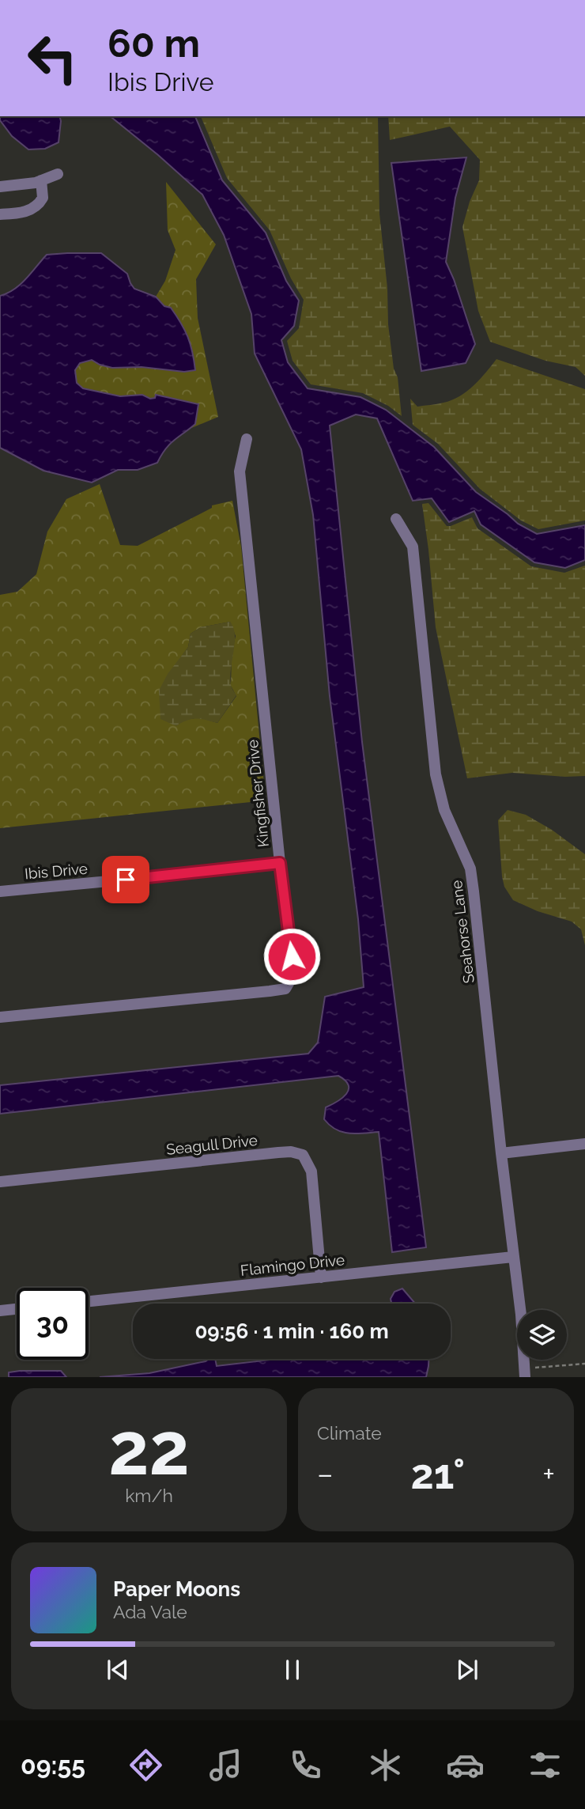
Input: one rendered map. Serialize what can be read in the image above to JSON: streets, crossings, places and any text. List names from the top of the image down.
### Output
{
  "streets": {
    "street": [
      "Kingfisher Drive",
      "Ibis Drive",
      "Seahorse Lane",
      "Seagull Drive",
      "Flamingo Drive"
    ]
  },
  "crossings": [
    ["Kingfisher Drive", "Ibis Drive"],
    ["Seahorse Lane", "Flamingo Drive"],
    ["Seagull Drive", "Flamingo Drive"]
  ],
  "page": {
    "turn": ["60 m", "Ibis Drive"],
    "limit": "30",
    "trip": "09:56 · 1 min · 160 m",
    "tile": [
      ["22", "km/h"],
      "Climate"
    ],
    "heat": ["−", "21°", "+"],
    "song": ["Paper Moons", "Ada Vale"],
    "tabs": "09:55"
  }
}
